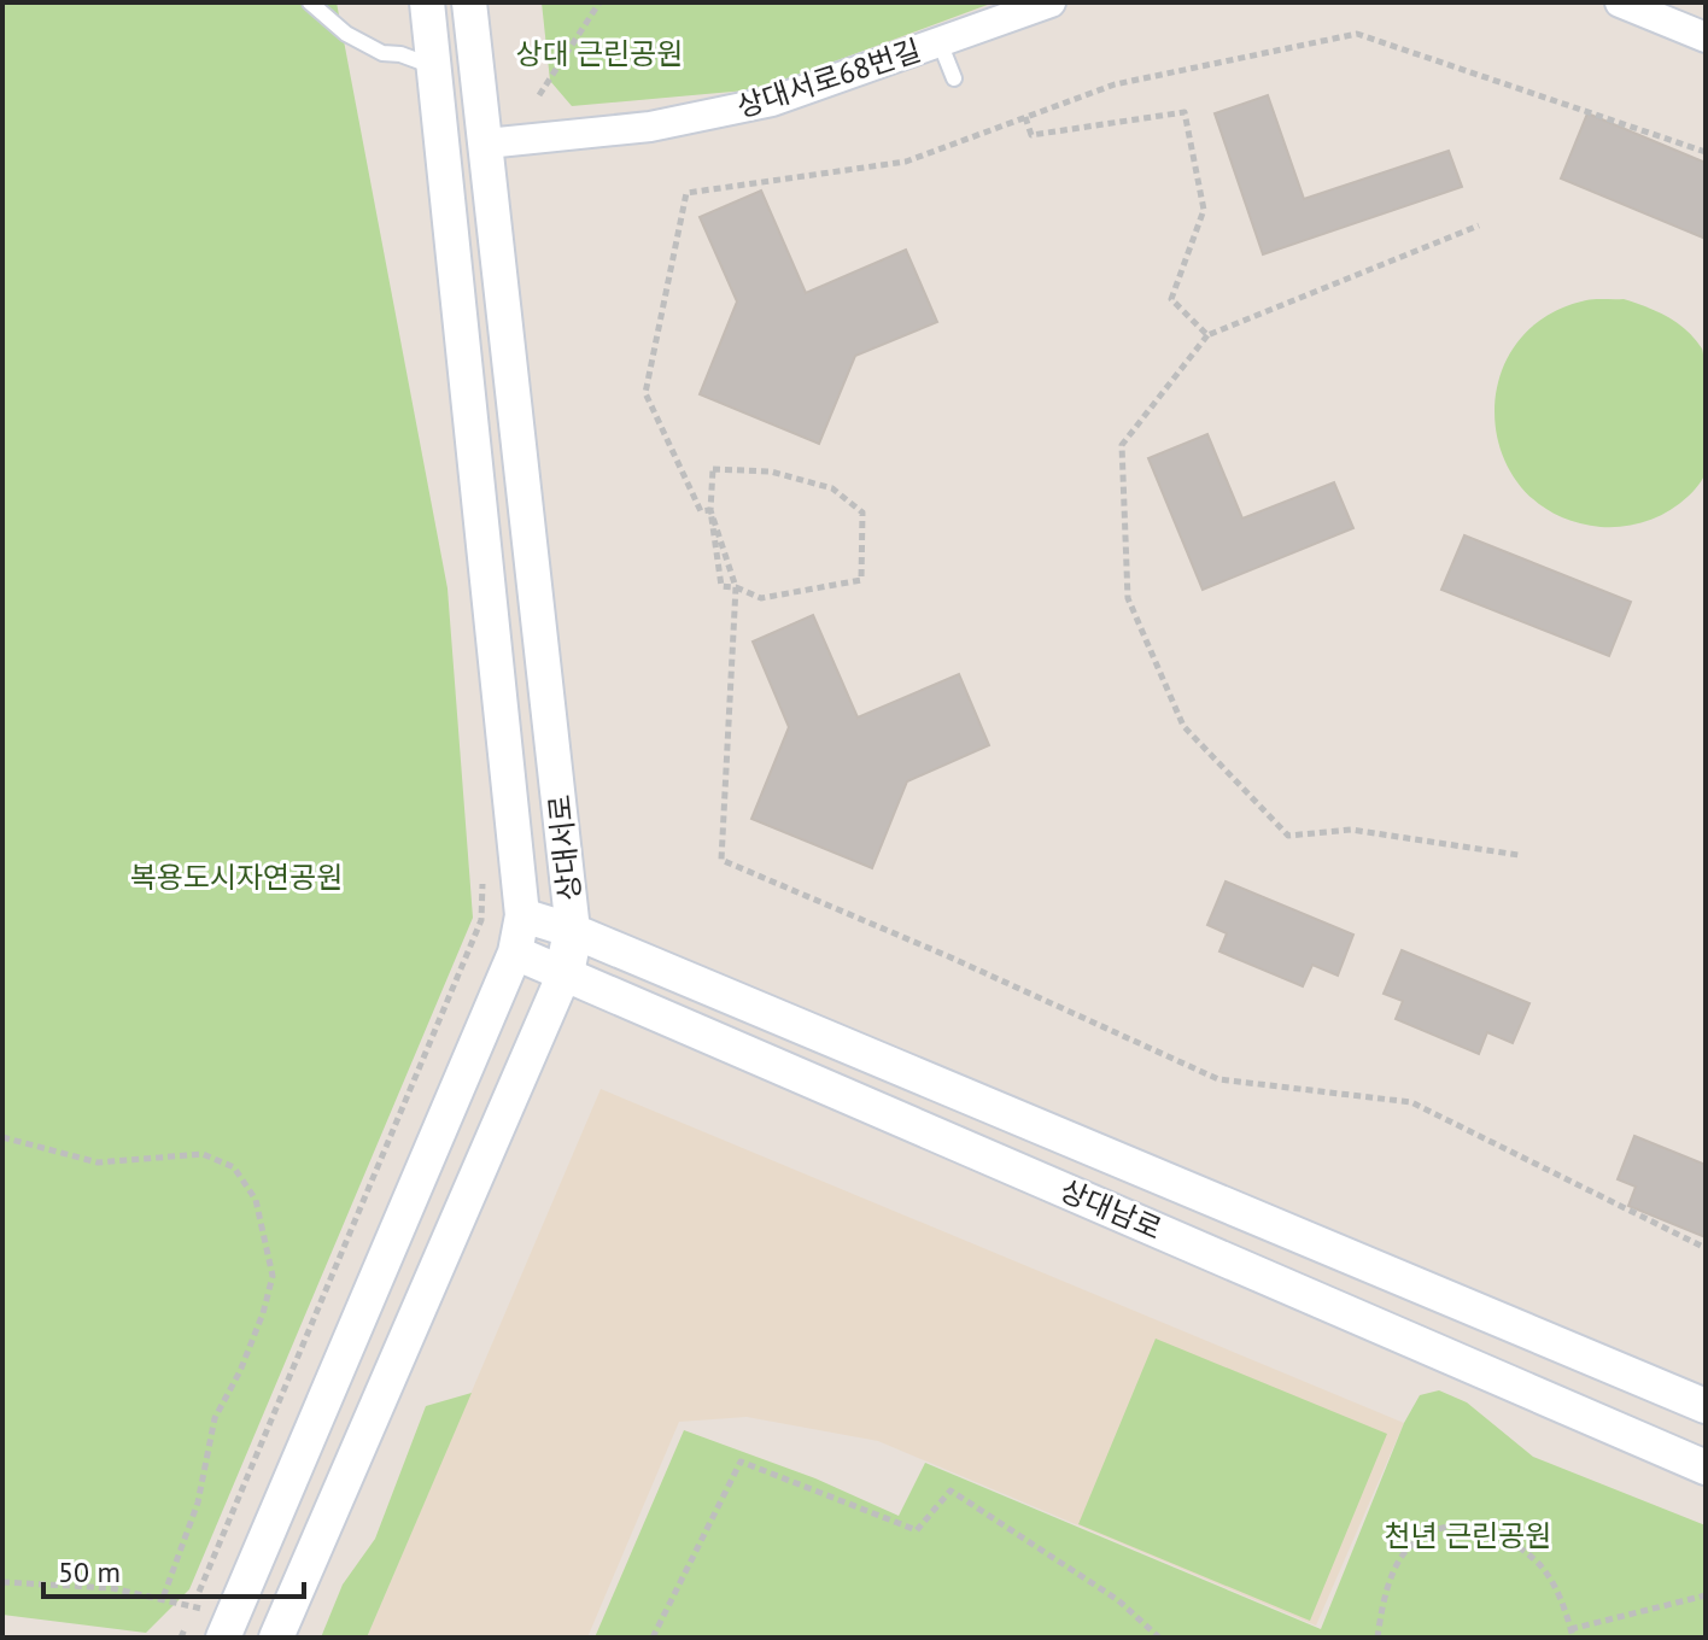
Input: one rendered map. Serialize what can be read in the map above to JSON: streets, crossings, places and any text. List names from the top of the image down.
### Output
{
  "streets": {
    "main road": ["상대서로"],
    "street": ["상대서로68번길", "상대남로"]
  },
  "crossings": [
    ["상대서로68번길", "상대서로"],
    ["상대서로", "상대남로"]
  ],
  "parks": ["상대 근린공원", "복용도시자연공원", "천년 근린공원"],
  "scale_bar": "50 m"
}
